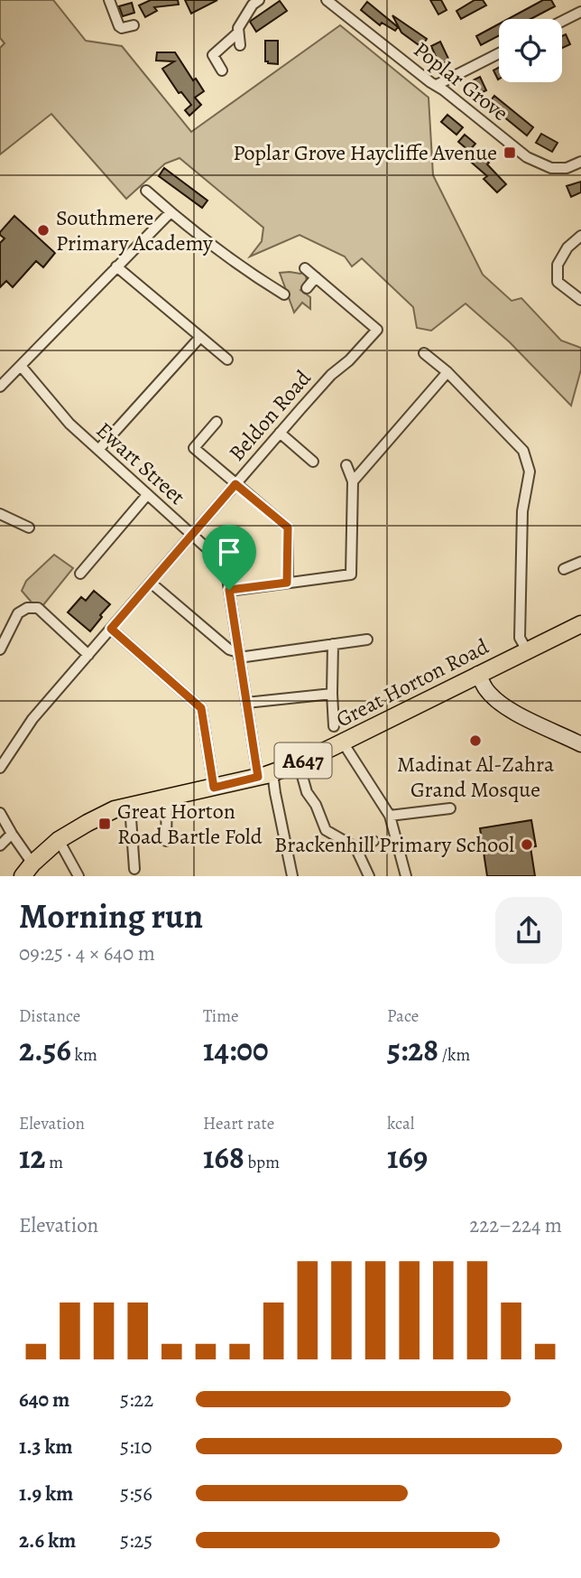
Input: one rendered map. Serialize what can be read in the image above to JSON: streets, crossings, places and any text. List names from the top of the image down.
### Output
{
  "streets": {
    "main road": ["Great Horton Road", "A647"],
    "street": ["Poplar Grove", "Beldon Road", "Ewart Street"]
  },
  "crossings": [
    ["Beldon Road", "Ewart Street"],
    ["Ewart Street", "Great Horton Road"]
  ],
  "places": {
    "transit": ["Poplar Grove Haycliffe Avenue", "Great Horton Road Bartle Fold"],
    "other": ["Southmere Primary Academy", "Madinat Al-Zahra Grand Mosque", "Brackenhill Primary School"]
  },
  "page": {
    "heading": ["Morning run", "09:25 · 4 × 640 m"],
    "stats": [
      ["Distance", "2.56 km"],
      ["Time", "14:00"],
      ["Pace", "5:28 /km"],
      ["Elevation", "12 m"],
      ["Heart rate", "168 bpm"],
      ["kcal", "169"]
    ],
    "chart": ["Elevation", "222–224 m"],
    "list": [
      {
        "name": "640 m",
        "note": "5:22"
      },
      {
        "name": "1.3 km",
        "note": "5:10"
      },
      {
        "name": "1.9 km",
        "note": "5:56"
      },
      {
        "name": "2.6 km",
        "note": "5:25"
      }
    ]
  }
}
